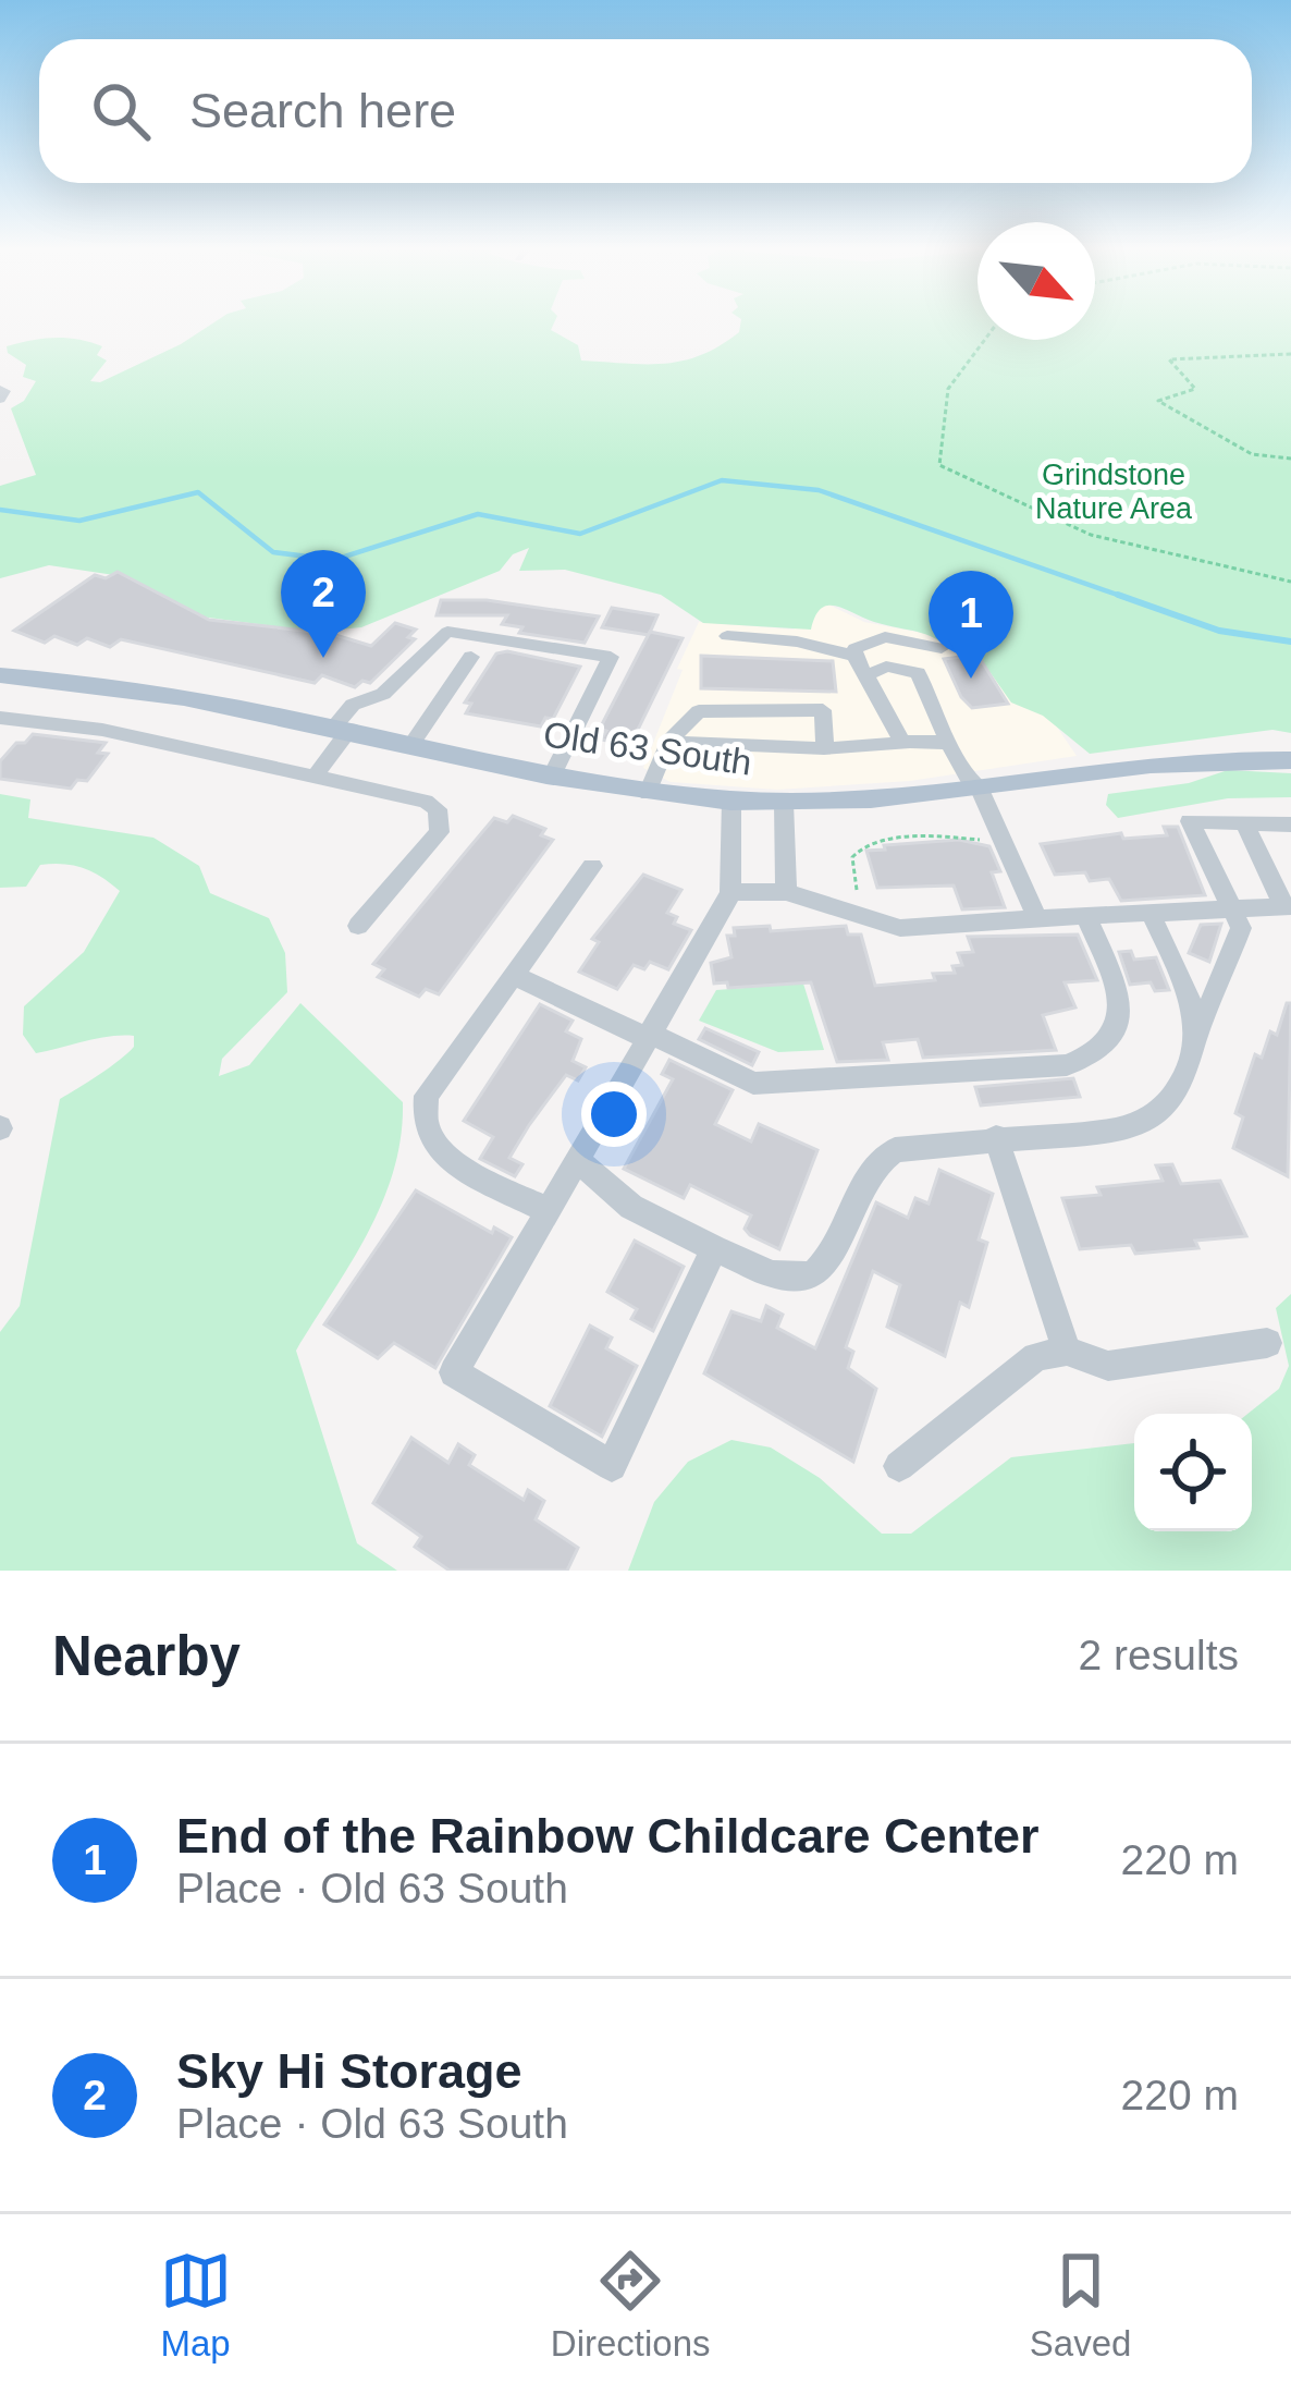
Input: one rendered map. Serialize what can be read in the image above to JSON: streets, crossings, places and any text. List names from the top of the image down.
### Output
{
  "streets": {
    "main road": ["Old 63 South"]
  },
  "parks": ["Grindstone Nature Area"],
  "north": "bottom right",
  "page": {
    "search": "Search here",
    "pins": ["2", "1"],
    "heading": ["Nearby", "2 results"],
    "list": [
      {
        "mark": "1",
        "name": "End of the Rainbow Childcare Center",
        "note": "Place · Old 63 South",
        "value": "220 m"
      },
      {
        "mark": "2",
        "name": "Sky Hi Storage",
        "note": "Place · Old 63 South",
        "value": "220 m"
      }
    ],
    "nav": ["Map", "Directions", "Saved"]
  }
}
